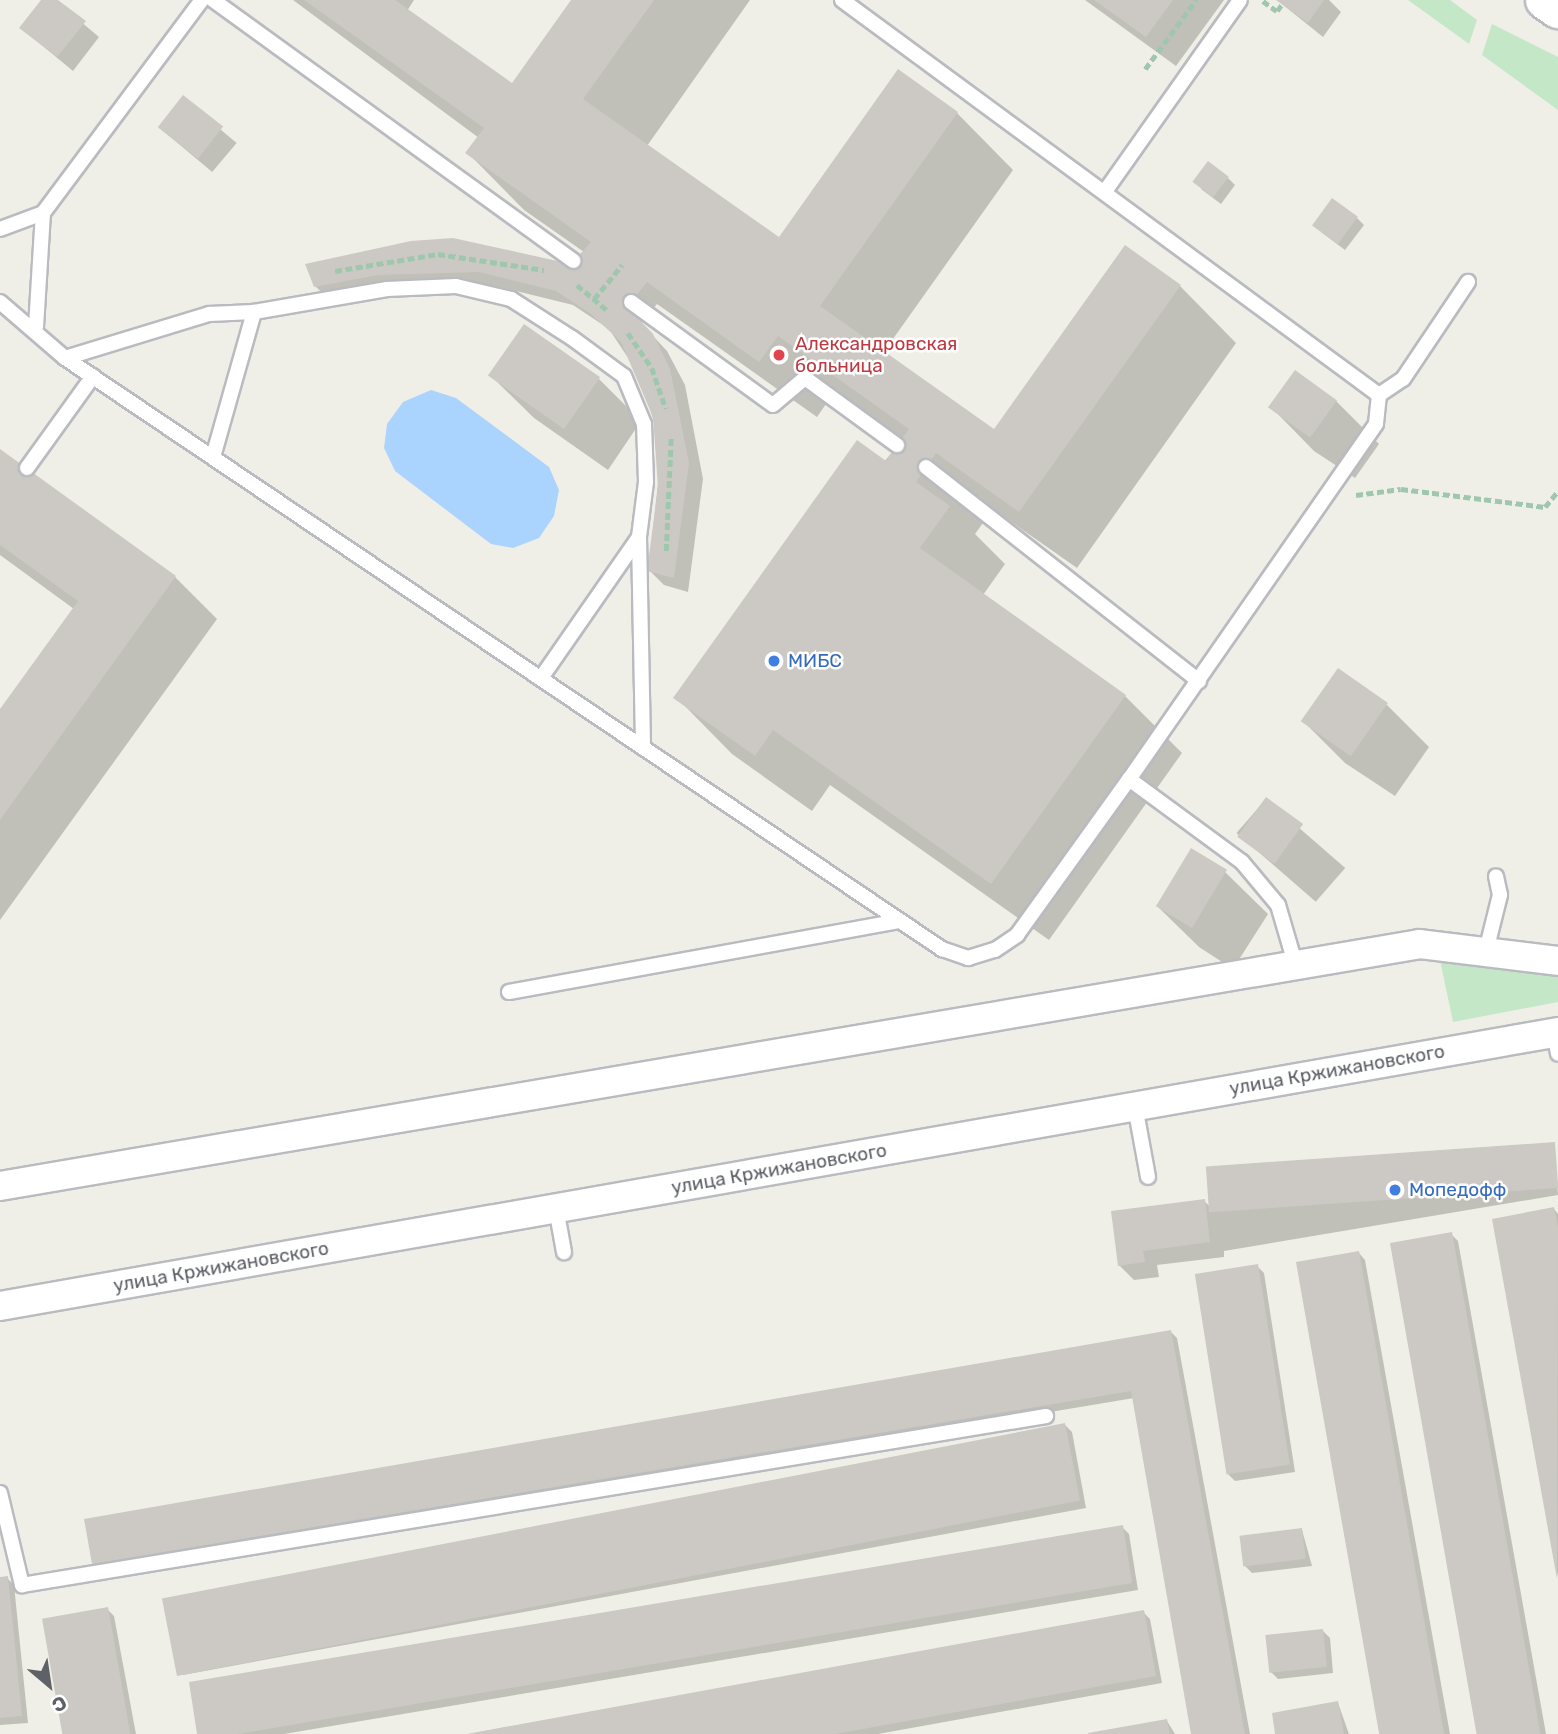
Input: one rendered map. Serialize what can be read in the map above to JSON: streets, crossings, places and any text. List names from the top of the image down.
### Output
{
  "streets": {
    "street": ["улица Кржижановского"]
  },
  "places": ["Александровская больница", "МИБС", "Мопедофф"],
  "north": "bottom right"
}
